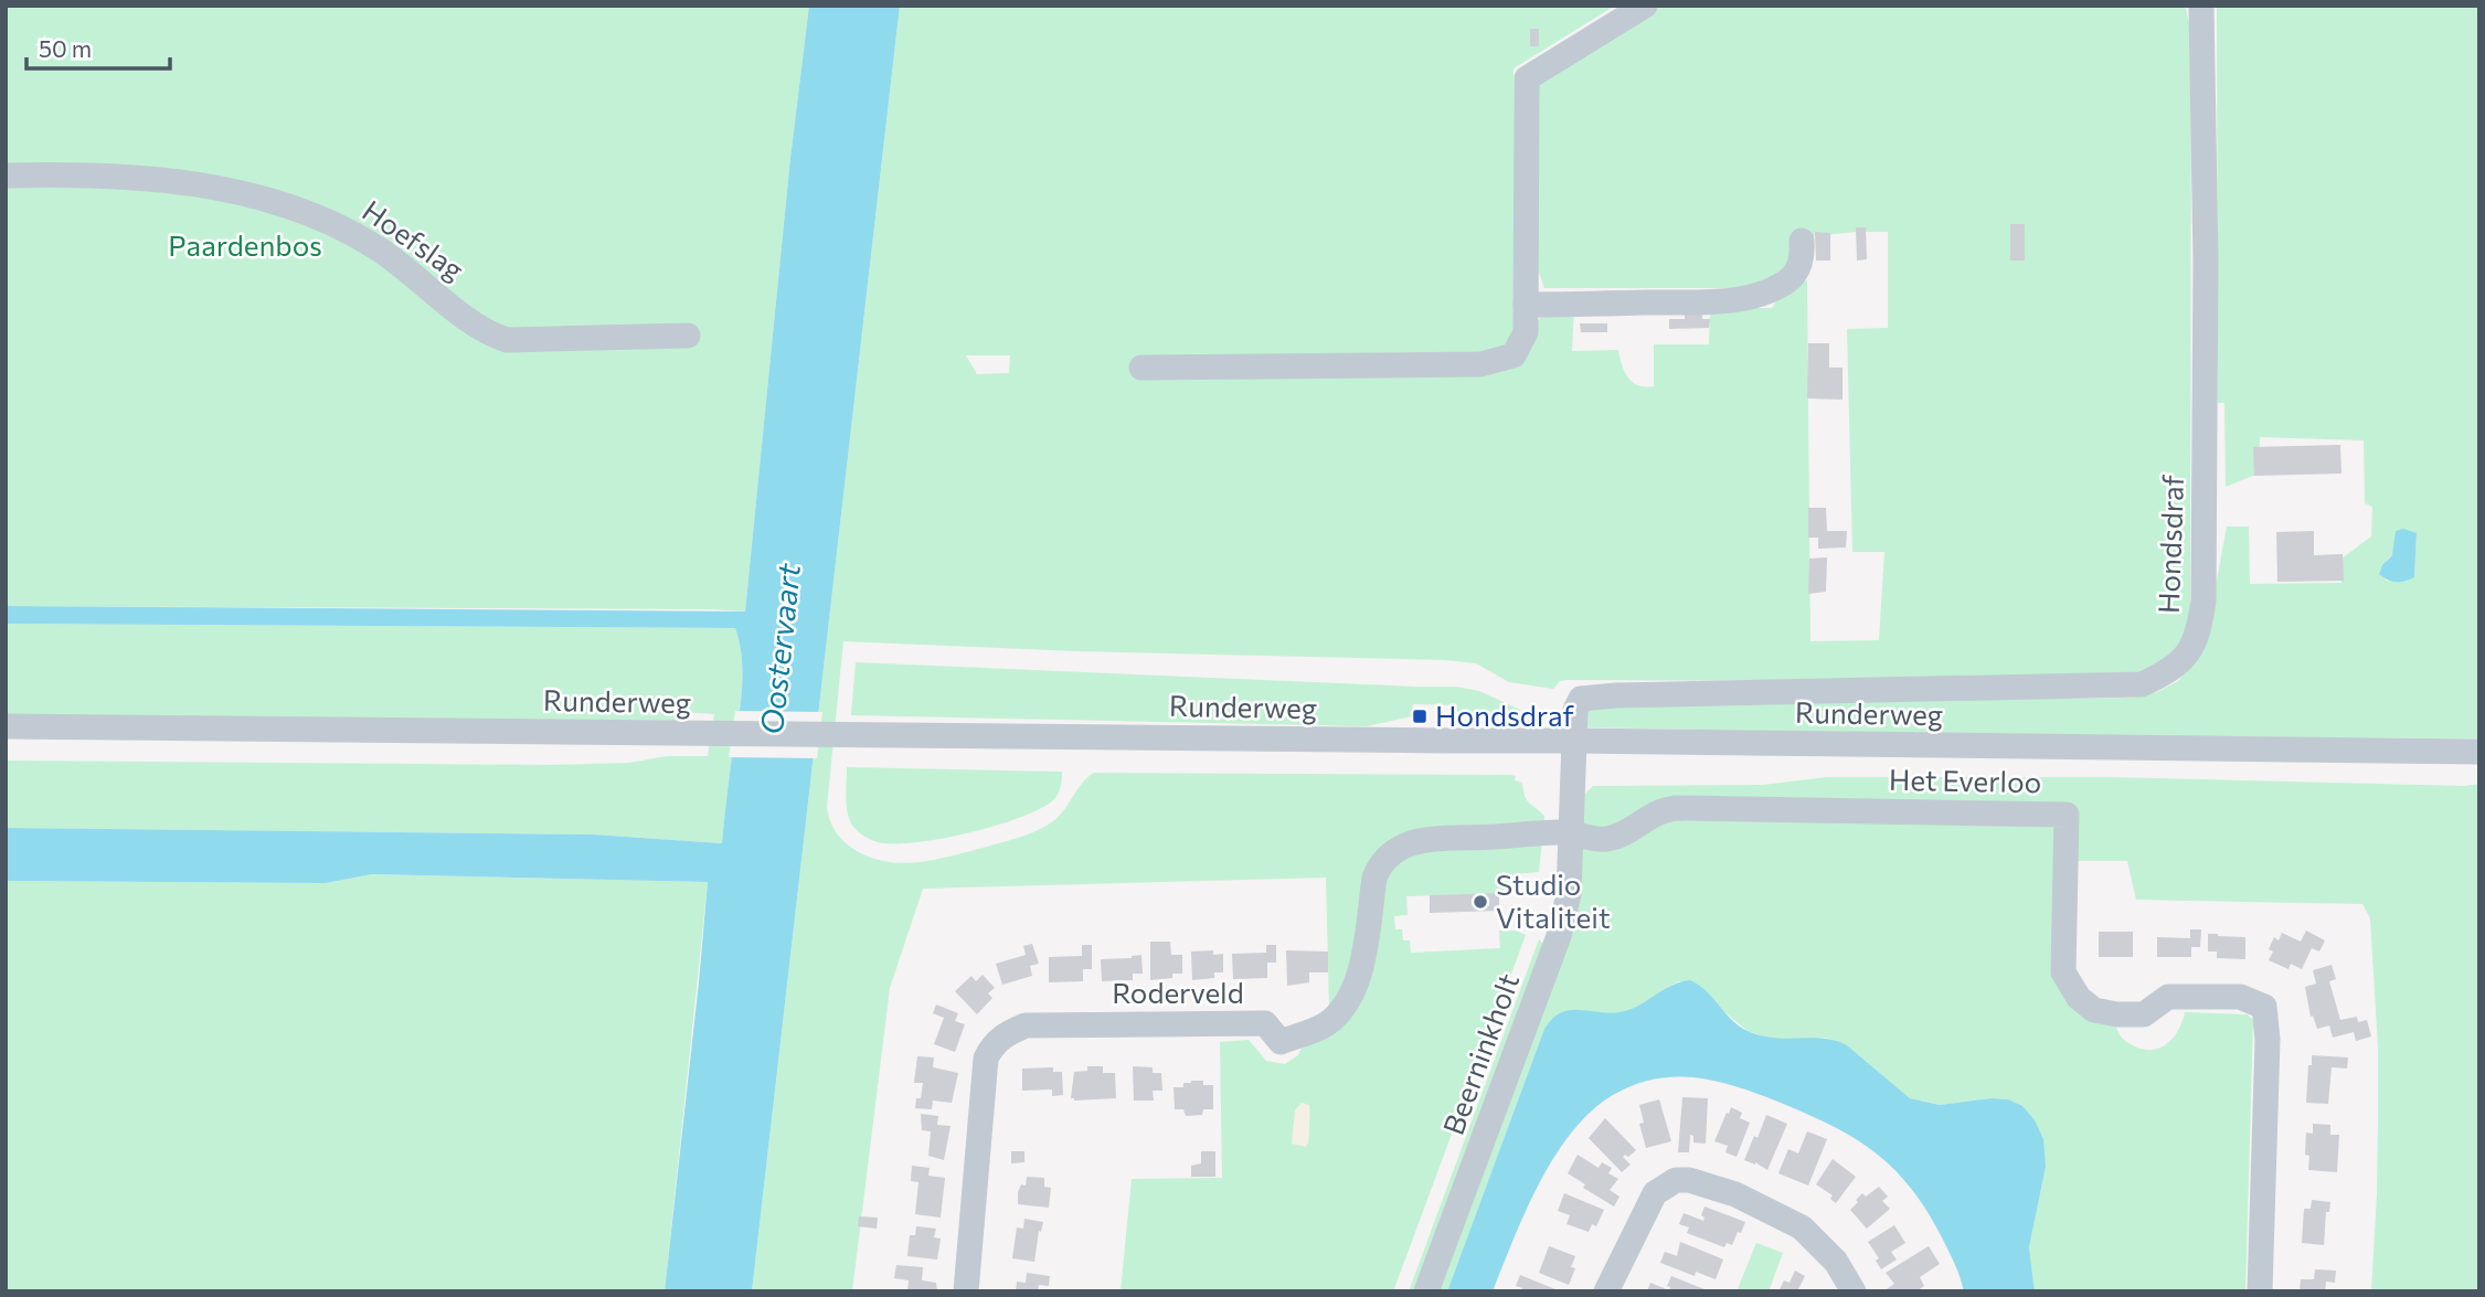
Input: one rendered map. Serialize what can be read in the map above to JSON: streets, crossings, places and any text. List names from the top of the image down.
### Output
{
  "streets": {
    "street": [
      "Hoefslag",
      "Hondsdraf",
      "Runderweg",
      "Het Everloo",
      "Roderveld",
      "Beerninkholt"
    ]
  },
  "crossings": [
    ["Hondsdraf", "Runderweg"],
    ["Hondsdraf", "Beerninkholt"],
    ["Runderweg", "Beerninkholt"],
    ["Het Everloo", "Roderveld"],
    ["Het Everloo", "Beerninkholt"],
    ["Roderveld", "Beerninkholt"]
  ],
  "water": ["Oostervaart"],
  "parks": ["Paardenbos"],
  "places": {
    "transit": ["Hondsdraf"],
    "other": ["Studio Vitaliteit"]
  },
  "scale_bar": "50 m"
}
